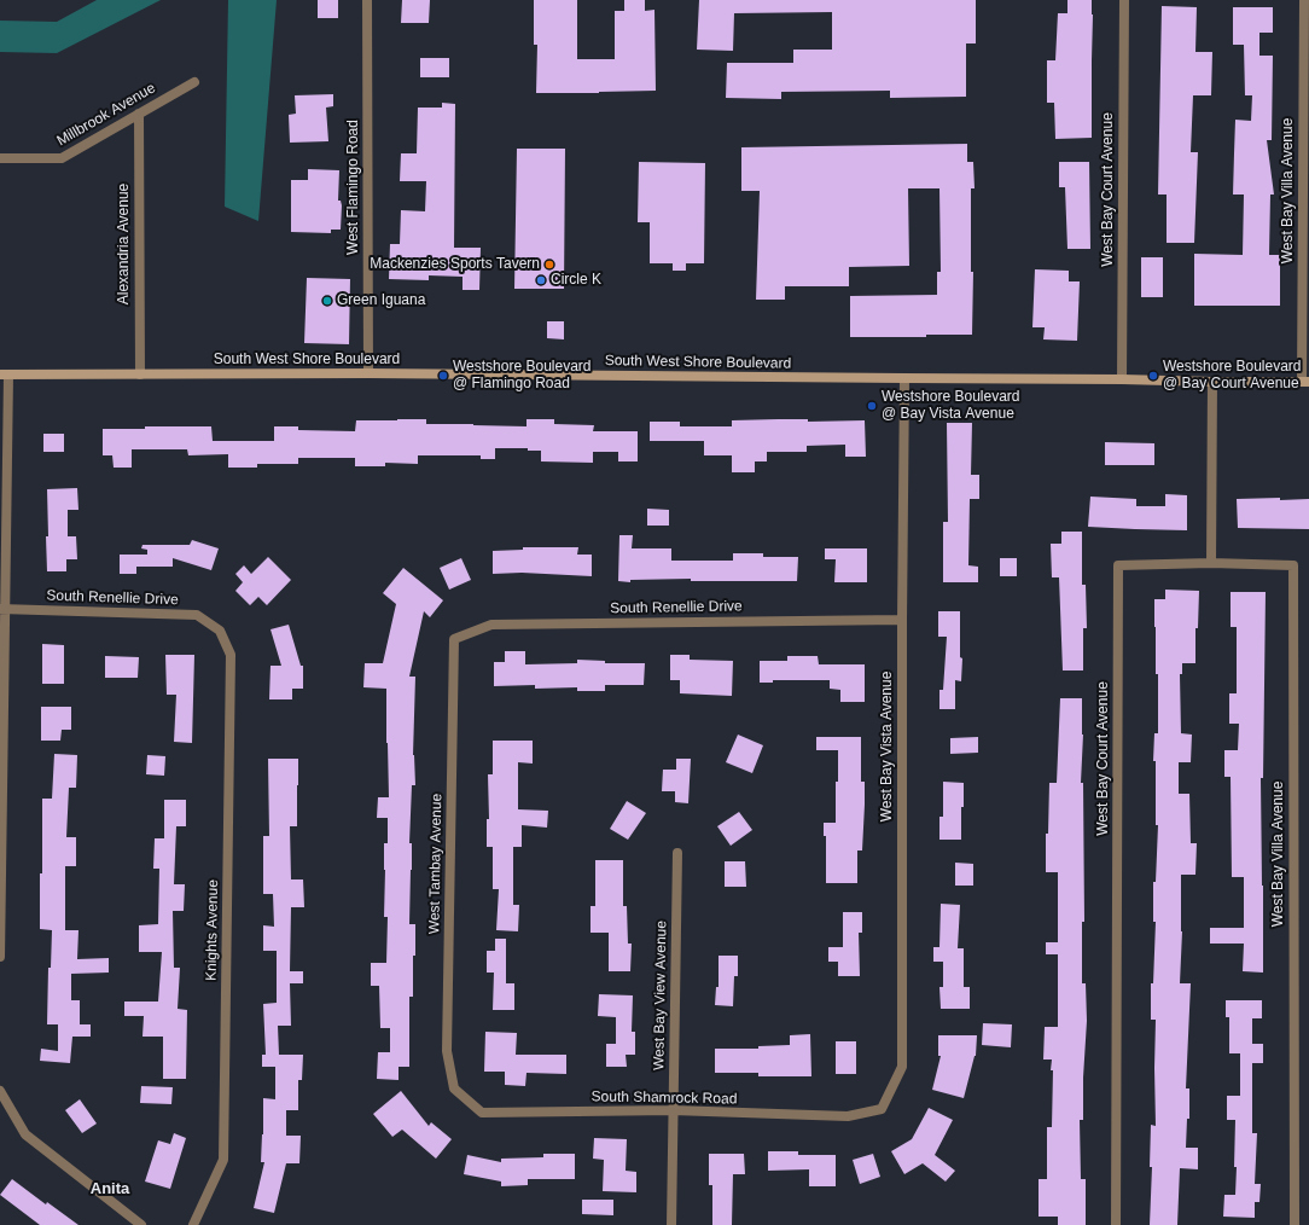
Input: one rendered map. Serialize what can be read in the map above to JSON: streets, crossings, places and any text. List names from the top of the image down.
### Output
{
  "streets": {
    "street": [
      "Millbrook Avenue",
      "West Flamingo Road",
      "West Bay Court Avenue",
      "West Bay Villa Avenue",
      "Alexandria Avenue",
      "South West Shore Boulevard",
      "South Renellie Drive",
      "West Bay Vista Avenue",
      "West Tambay Avenue",
      "Knights Avenue",
      "West Bay View Avenue",
      "South Shamrock Road"
    ]
  },
  "crossings": [
    ["Millbrook Avenue", "Alexandria Avenue"],
    ["West Flamingo Road", "South West Shore Boulevard"],
    ["West Bay Court Avenue", "West Bay Villa Avenue"],
    ["West Bay Court Avenue", "South West Shore Boulevard"],
    ["West Bay Villa Avenue", "South West Shore Boulevard"],
    ["Alexandria Avenue", "South West Shore Boulevard"],
    ["South West Shore Boulevard", "West Bay Vista Avenue"],
    ["South Renellie Drive", "West Bay Vista Avenue"],
    ["South Renellie Drive", "West Tambay Avenue"],
    ["South Renellie Drive", "Knights Avenue"],
    ["West Bay Vista Avenue", "South Shamrock Road"],
    ["West Tambay Avenue", "South Shamrock Road"],
    ["West Bay View Avenue", "South Shamrock Road"]
  ],
  "districts": ["Anita"],
  "places": [
    "Mackenzies Sports Tavern",
    "Circle K",
    "Green Iguana",
    "Westshore Boulevard @ Flamingo Road",
    "Westshore Boulevard @ Bay Court Avenue",
    "Westshore Boulevard @ Bay Vista Avenue"
  ]
}
